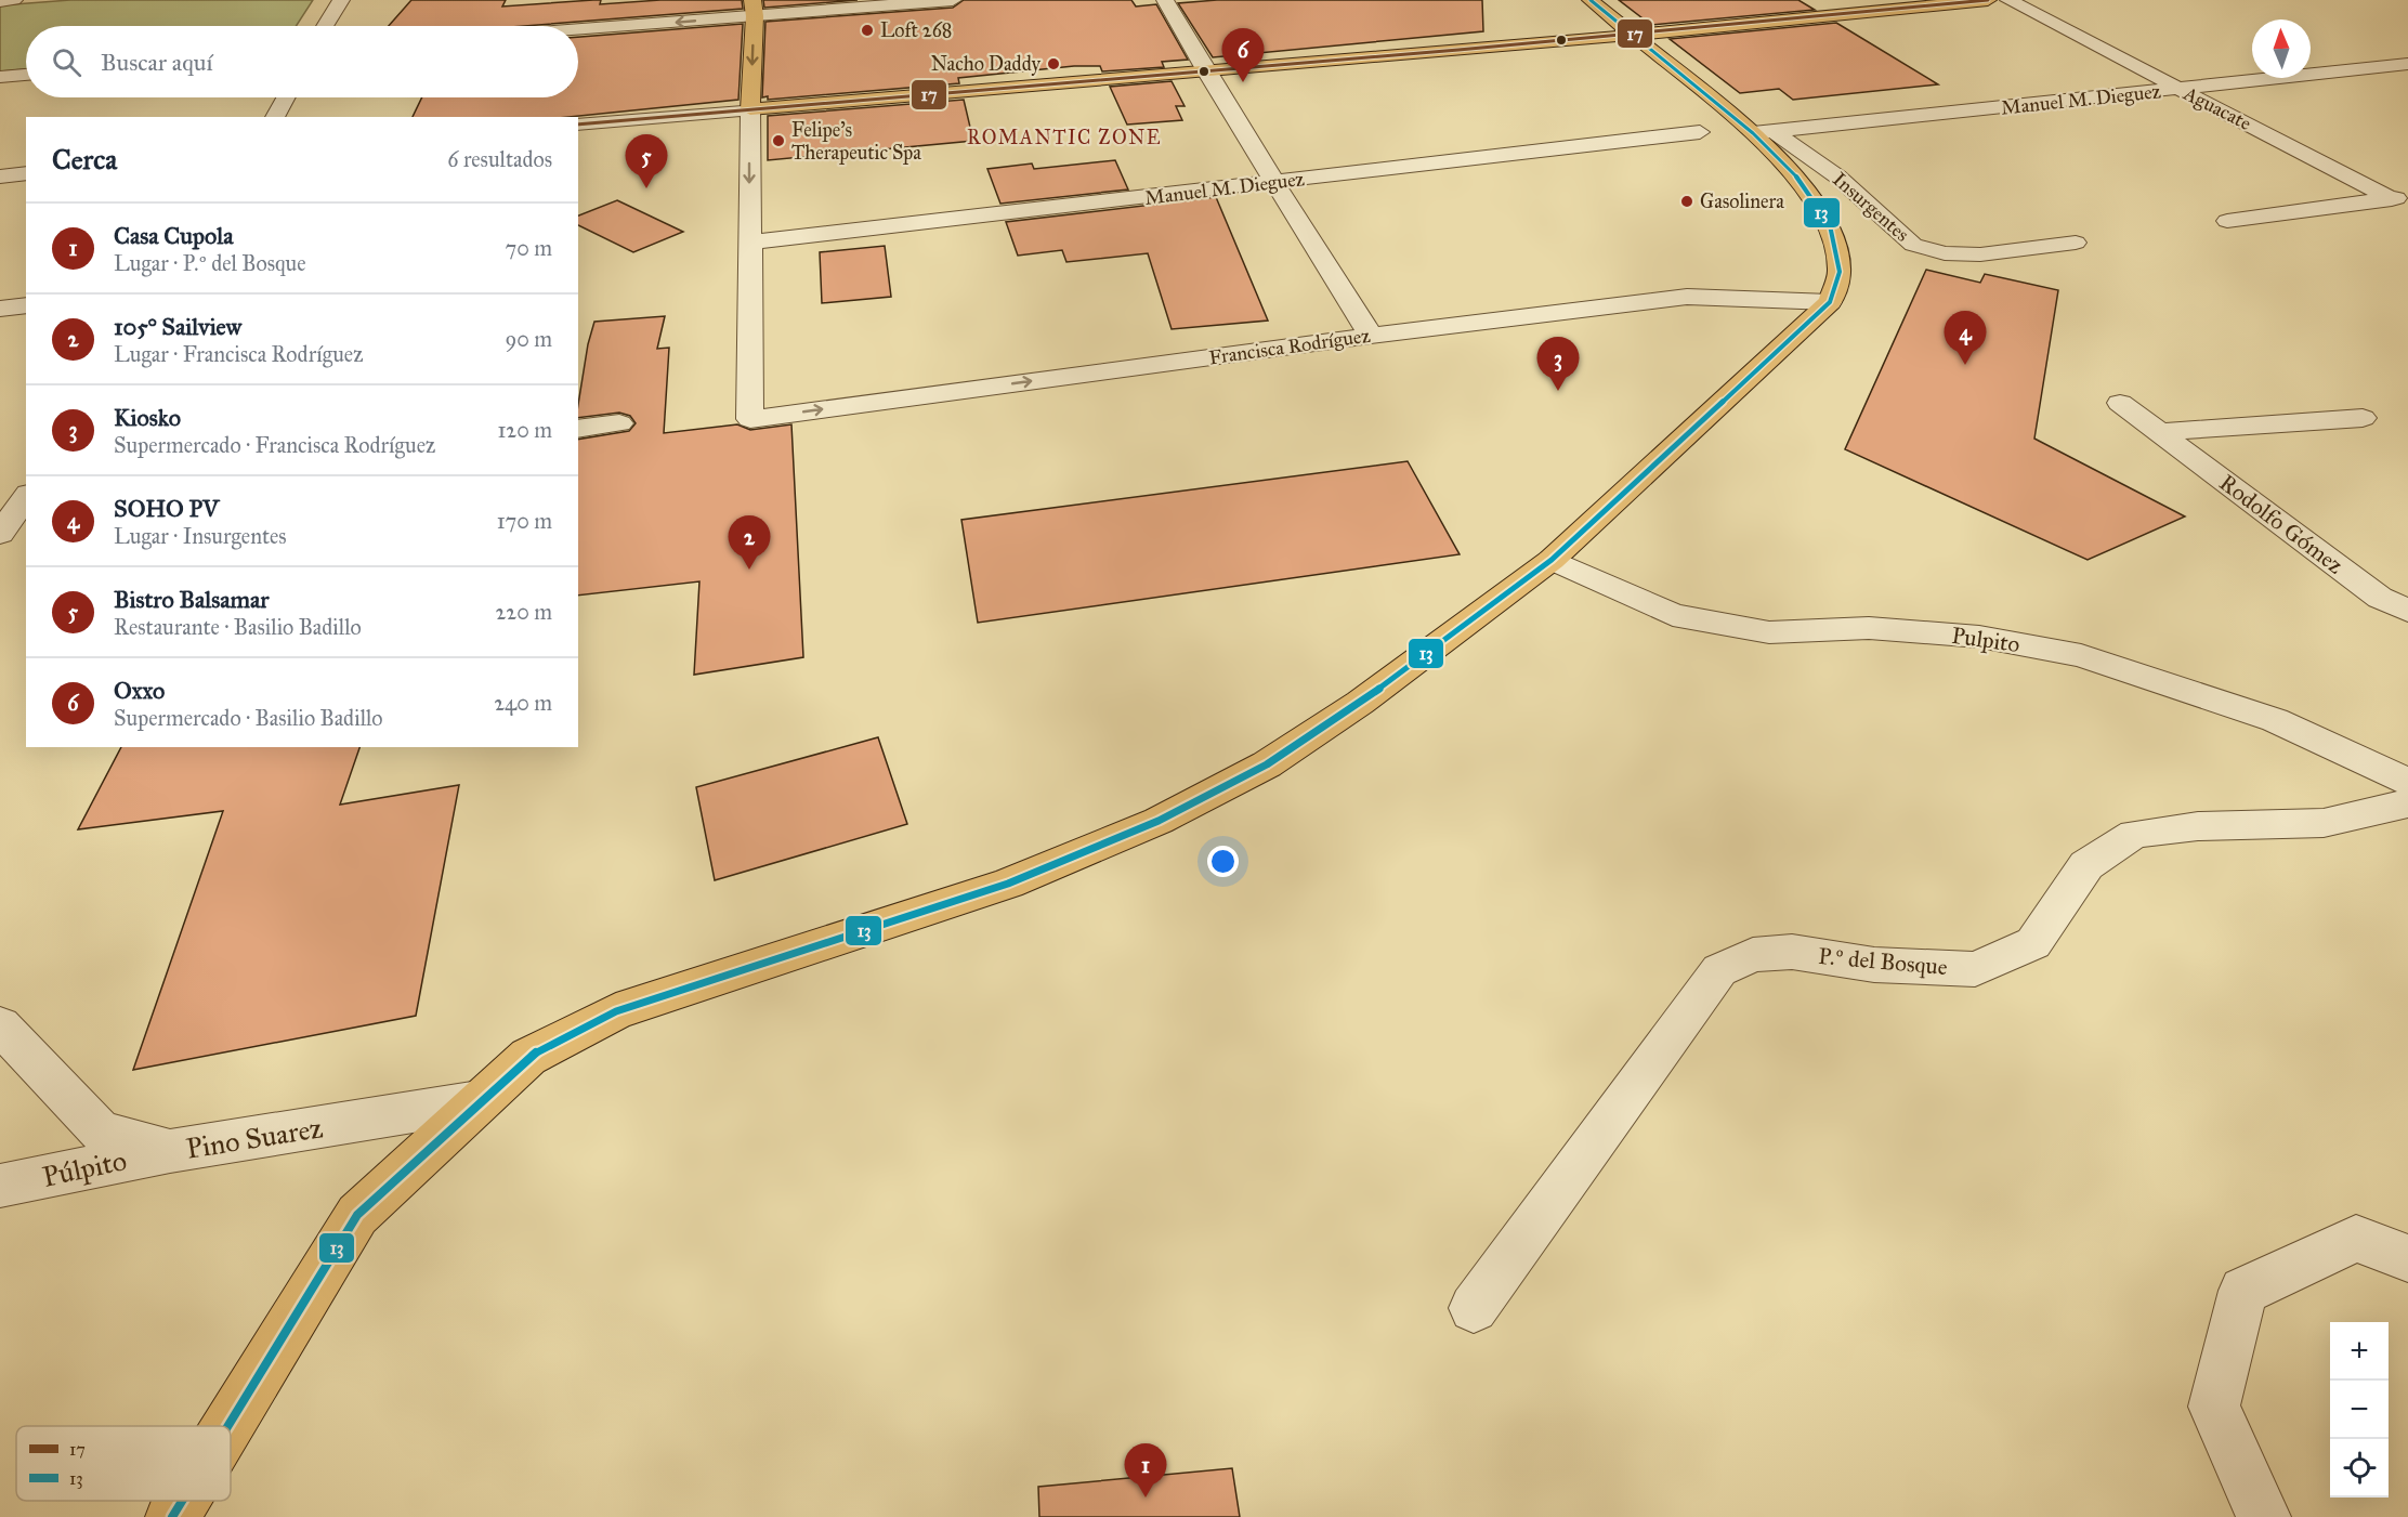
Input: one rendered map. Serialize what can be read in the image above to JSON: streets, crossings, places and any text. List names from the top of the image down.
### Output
{
  "streets": {
    "street": [
      "Manuel M. Dieguez",
      "Aguacate",
      "Insurgentes",
      "Francisca Rodríguez",
      "Rodolfo Gómez",
      "Pulpito",
      "P.º del Bosque",
      "Pino Suarez",
      "Púlpito"
    ]
  },
  "crossings": [
    ["Manuel M. Dieguez", "Aguacate"],
    ["Manuel M. Dieguez", "Insurgentes"],
    ["Manuel M. Dieguez", "Francisca Rodríguez"],
    ["Pino Suarez", "Púlpito"]
  ],
  "districts": ["ROMANTIC ZONE"],
  "places": [
    "Loft 268",
    "Nacho Daddy",
    "Felipe’s Therapeutic Spa",
    "Gasolinera"
  ],
  "lines": ["transit line 17", "transit line 13"],
  "legend": ["17", "13"],
  "north": "top",
  "page": {
    "search": "Buscar aquí",
    "pins": [
      "6",
      "5",
      "4",
      "3",
      "2",
      "1"
    ],
    "heading": ["Cerca", "6 resultados"],
    "list": [
      {
        "mark": "1",
        "name": "Casa Cupola",
        "note": "Lugar · P.º del Bosque",
        "value": "70 m"
      },
      {
        "mark": "2",
        "name": "105° Sailview",
        "note": "Lugar · Francisca Rodríguez",
        "value": "90 m"
      },
      {
        "mark": "3",
        "name": "Kiosko",
        "note": "Supermercado · Francisca Rodríguez",
        "value": "120 m"
      },
      {
        "mark": "4",
        "name": "SOHO PV",
        "note": "Lugar · Insurgentes",
        "value": "170 m"
      },
      {
        "mark": "5",
        "name": "Bistro Balsamar",
        "note": "Restaurante · Basilio Badillo",
        "value": "220 m"
      },
      {
        "mark": "6",
        "name": "Oxxo",
        "note": "Supermercado · Basilio Badillo",
        "value": "240 m"
      }
    ],
    "map_buttons": ["+", "−"]
  }
}
